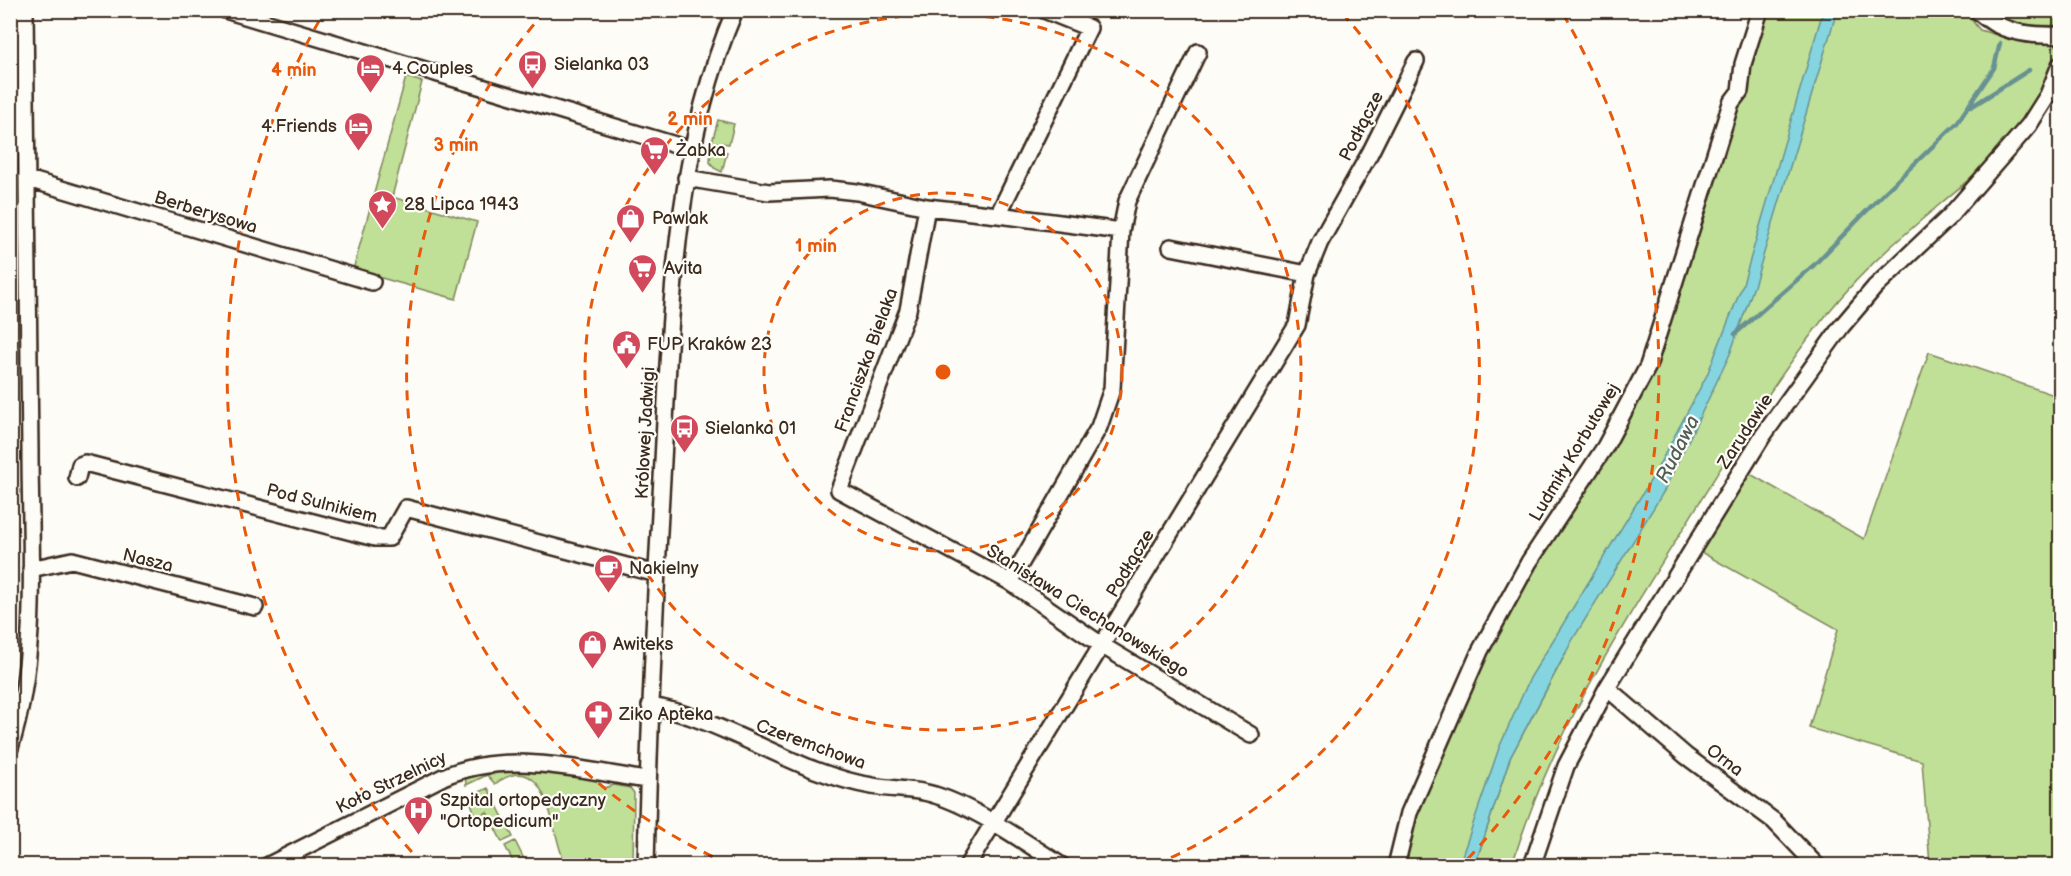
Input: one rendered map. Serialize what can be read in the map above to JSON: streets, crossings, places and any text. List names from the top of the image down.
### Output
{
  "streets": {
    "street": [
      "Podłącze",
      "Berberysowa",
      "Franciszka Bielaka",
      "Zarudawie",
      "Królowej Jadwigi",
      "Ludmiły Korbutowej",
      "Pod Sulnikiem",
      "Nasza",
      "Stanisława Ciechanowskiego",
      "Czeremchowa",
      "Orna",
      "Koło Strzelnicy"
    ]
  },
  "crossings": [
    ["Podłącze", "Stanisława Ciechanowskiego"],
    ["Podłącze", "Czeremchowa"],
    ["Franciszka Bielaka", "Stanisława Ciechanowskiego"],
    ["Zarudawie", "Orna"],
    ["Królowej Jadwigi", "Pod Sulnikiem"],
    ["Królowej Jadwigi", "Czeremchowa"],
    ["Królowej Jadwigi", "Koło Strzelnicy"]
  ],
  "water": ["Rudawa"],
  "places": {
    "bus stop": ["Sielanka 03", "Sielanka 01"],
    "hotel": ["4.Couples", "4.Friends"],
    "supermarket": ["Żabka", "Avita"],
    "place": ["28 Lipca 1943"],
    "shop": ["Pawlak", "Awiteks"],
    "public building": ["FUP Kraków 23"],
    "cafe": ["Nakielny"],
    "pharmacy": ["Ziko Apteka"],
    "hospital": ["Szpital ortopedyczny \"Ortopedicum\""]
  },
  "rings": [
    "4 min",
    "2 min",
    "3 min",
    "1 min"
  ]
}
